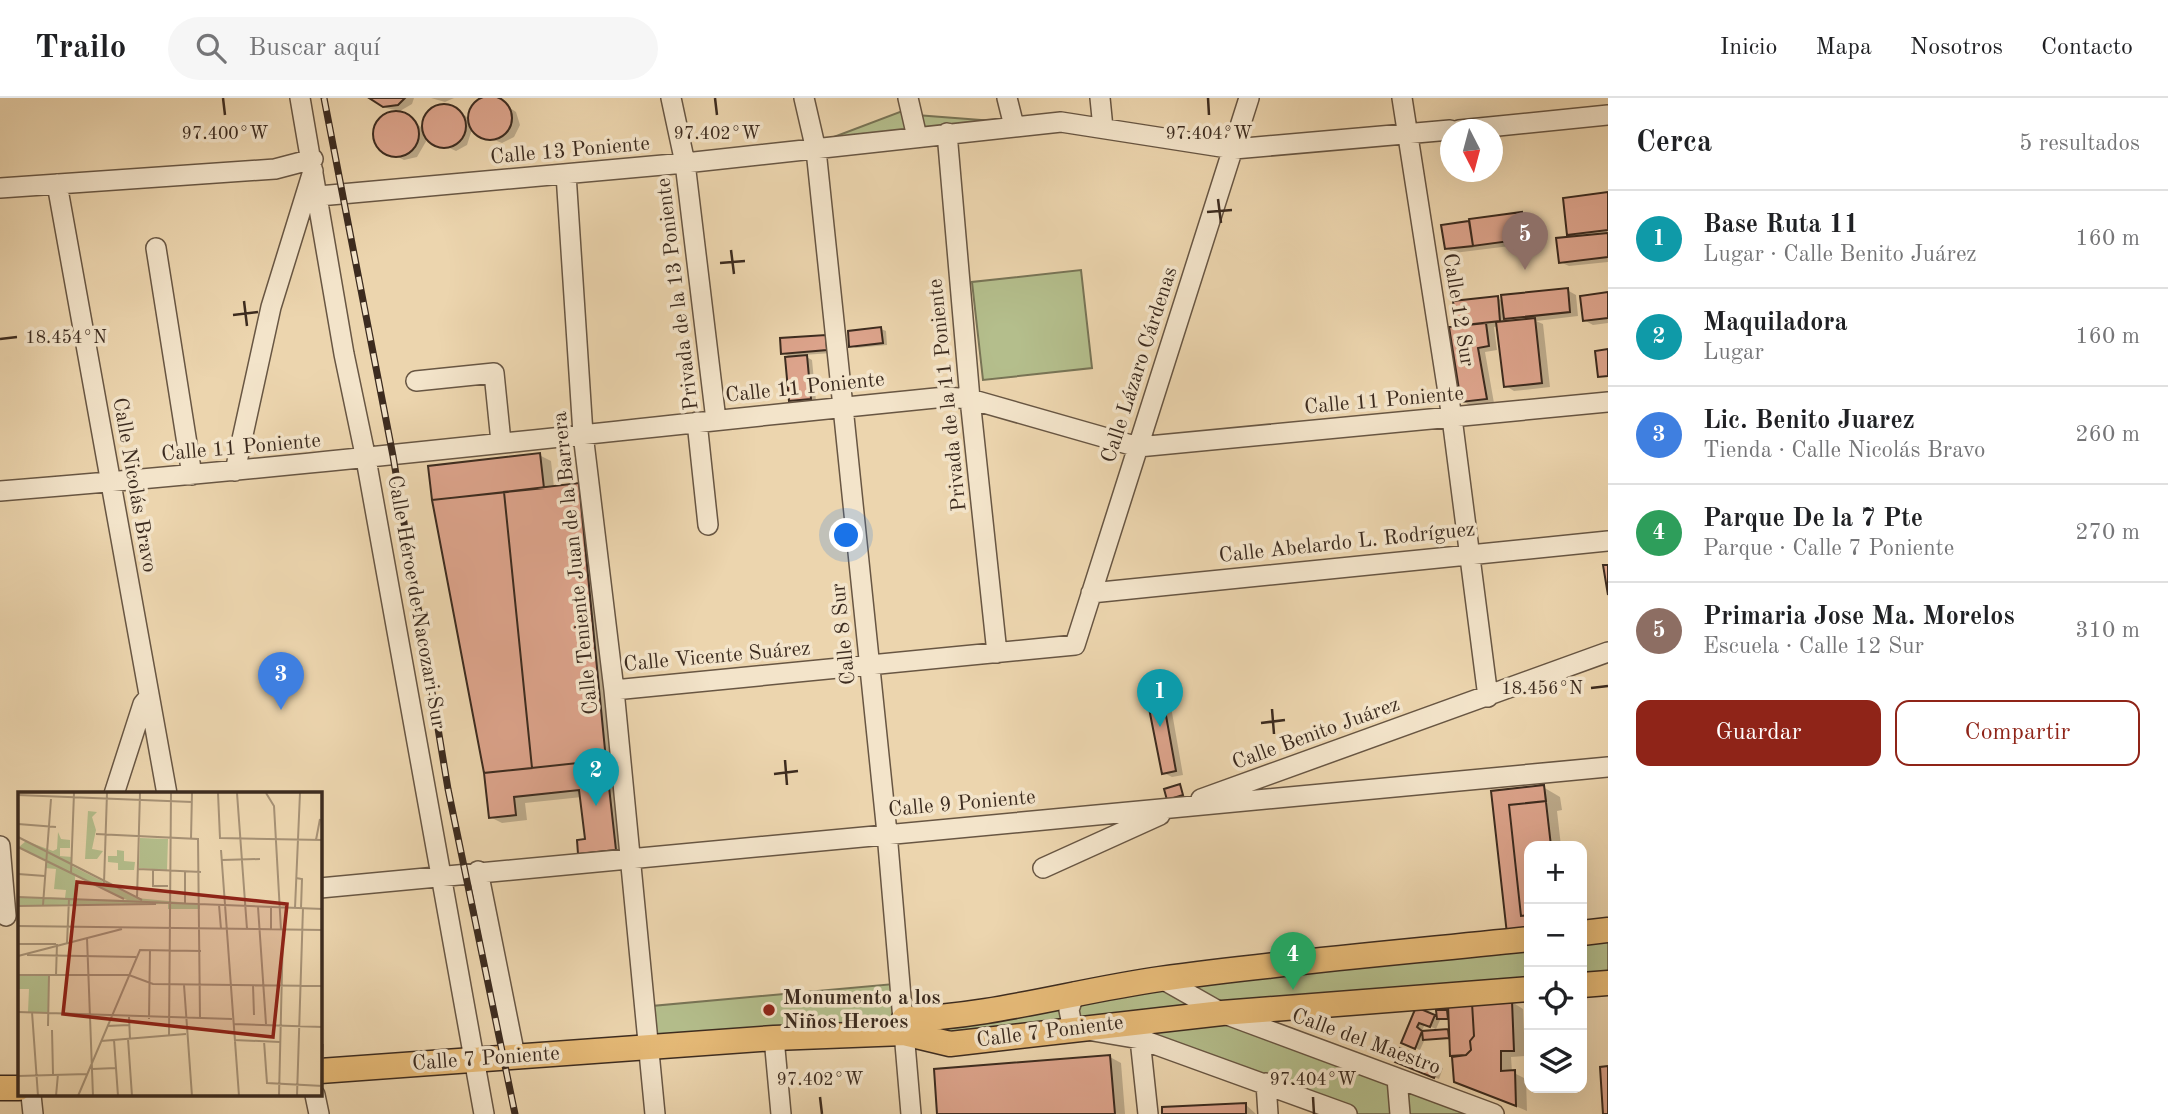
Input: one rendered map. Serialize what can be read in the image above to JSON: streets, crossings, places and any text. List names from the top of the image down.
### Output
{
  "streets": {
    "main road": ["Calle 7 Poniente"],
    "street": [
      "Calle 13 Poniente",
      "Privada de la 13 Poniente",
      "Calle 12 Sur",
      "Calle Lázaro Cárdenas",
      "Calle 11 Poniente",
      "Privada de la 11 Poniente",
      "Calle Nicolás Bravo",
      "Calle Abelardo L. Rodríguez",
      "Calle Teniente Juan de la Barrera",
      "Calle Héroe de Nacozari Sur",
      "Calle 8 Sur",
      "Calle Vicente Suárez",
      "Calle Benito Juárez",
      "Calle 9 Poniente",
      "Calle del Maestro"
    ]
  },
  "crossings": [
    ["Calle 13 Poniente", "Privada de la 13 Poniente"],
    ["Calle 13 Poniente", "Calle 12 Sur"],
    ["Calle 13 Poniente", "Calle Lázaro Cárdenas"],
    ["Calle 13 Poniente", "Privada de la 11 Poniente"],
    ["Calle 13 Poniente", "Calle Teniente Juan de la Barrera"],
    ["Calle 13 Poniente", "Calle Héroe de Nacozari Sur"],
    ["Calle 13 Poniente", "Calle 8 Sur"],
    ["Privada de la 13 Poniente", "Calle 11 Poniente"],
    ["Calle 12 Sur", "Calle 11 Poniente"],
    ["Calle 12 Sur", "Calle Abelardo L. Rodríguez"],
    ["Calle 12 Sur", "Calle Benito Juárez"],
    ["Calle Lázaro Cárdenas", "Calle 11 Poniente"],
    ["Calle Lázaro Cárdenas", "Calle Abelardo L. Rodríguez"],
    ["Calle Lázaro Cárdenas", "Calle Vicente Suárez"],
    ["Calle 11 Poniente", "Privada de la 11 Poniente"],
    ["Calle 11 Poniente", "Calle Nicolás Bravo"],
    ["Calle 11 Poniente", "Calle Teniente Juan de la Barrera"],
    ["Calle 11 Poniente", "Calle Héroe de Nacozari Sur"],
    ["Calle 11 Poniente", "Calle 8 Sur"],
    ["Privada de la 11 Poniente", "Calle Vicente Suárez"],
    ["Calle Teniente Juan de la Barrera", "Calle Vicente Suárez"],
    ["Calle Teniente Juan de la Barrera", "Calle 9 Poniente"],
    ["Calle Teniente Juan de la Barrera", "Calle 7 Poniente"],
    ["Calle Héroe de Nacozari Sur", "Calle 9 Poniente"],
    ["Calle Héroe de Nacozari Sur", "Calle 7 Poniente"],
    ["Calle 8 Sur", "Calle Vicente Suárez"],
    ["Calle 8 Sur", "Calle 9 Poniente"],
    ["Calle 8 Sur", "Calle 7 Poniente"],
    ["Calle Benito Juárez", "Calle 9 Poniente"],
    ["Calle 7 Poniente", "Calle del Maestro"]
  ],
  "places": ["Monumento a los Niños Heroes"],
  "north": "bottom",
  "page": {
    "header": "Trailo",
    "search": "Buscar aquí",
    "nav": [
      "Inicio",
      "Mapa",
      "Nosotros",
      "Contacto"
    ],
    "heading": ["Cerca", "5 resultados"],
    "list": [
      {
        "mark": "1",
        "name": "Base Ruta 11",
        "note": "Lugar · Calle Benito Juárez",
        "value": "160 m"
      },
      {
        "mark": "2",
        "name": "Maquiladora",
        "note": "Lugar",
        "value": "160 m"
      },
      {
        "mark": "3",
        "name": "Lic. Benito Juarez",
        "note": "Tienda · Calle Nicolás Bravo",
        "value": "260 m"
      },
      {
        "mark": "4",
        "name": "Parque De la 7 Pte",
        "note": "Parque · Calle 7 Poniente",
        "value": "270 m"
      },
      {
        "mark": "5",
        "name": "Primaria Jose Ma. Morelos",
        "note": "Escuela · Calle 12 Sur",
        "value": "310 m"
      }
    ],
    "pins": [
      "5",
      "3",
      "1",
      "2",
      "4"
    ],
    "buttons": ["Guardar", "Compartir"],
    "map_buttons": ["+", "−"]
  },
  "coordinates": [
    "97.400°W",
    "97.402°W",
    "97.404°W",
    "18.454°N",
    "18.456°N"
  ]
}
